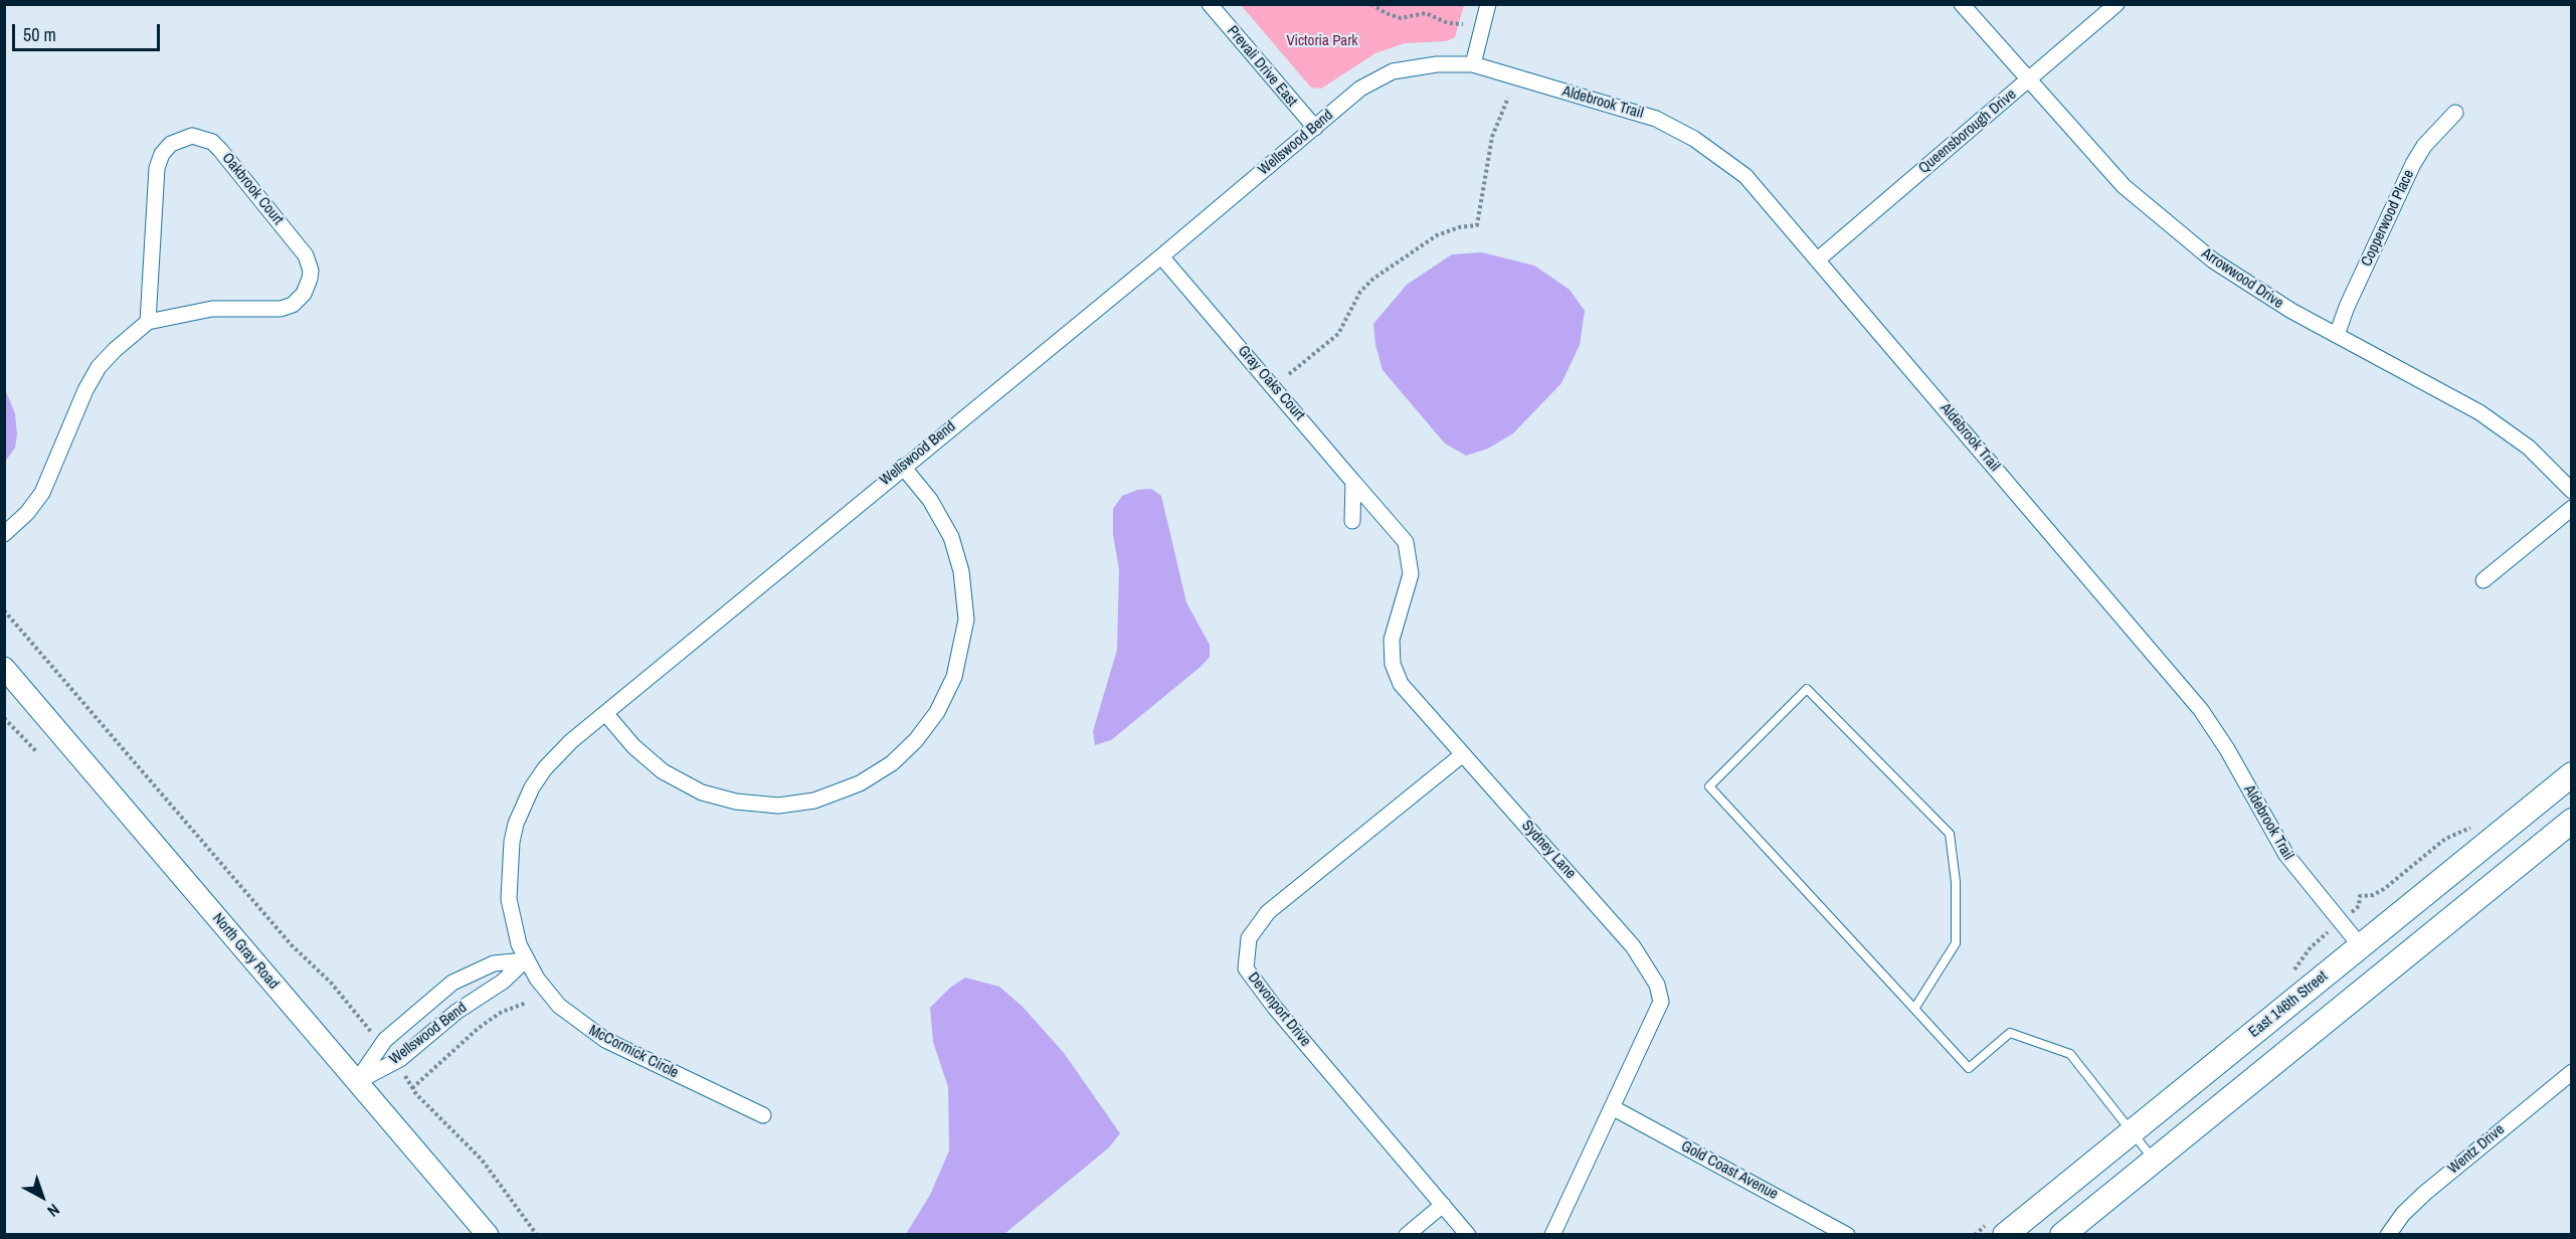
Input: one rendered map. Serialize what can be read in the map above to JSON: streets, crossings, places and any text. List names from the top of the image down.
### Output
{
  "streets": {
    "main road": ["East 146th Street"],
    "street": [
      "Prevali Drive East",
      "Aldebrook Trail",
      "Queensborough Drive",
      "Wellswood Bend",
      "Oakbrook Court",
      "Copperwood Place",
      "Arrowwood Drive",
      "Gray Oaks Court",
      "Sydney Lane",
      "North Gray Road",
      "Devonport Drive",
      "McCormick Circle",
      "Wentz Drive",
      "Gold Coast Avenue"
    ]
  },
  "crossings": [
    ["Prevali Drive East", "Wellswood Bend"],
    ["Aldebrook Trail", "Queensborough Drive"],
    ["Aldebrook Trail", "Wellswood Bend"],
    ["Aldebrook Trail", "East 146th Street"],
    ["Queensborough Drive", "Arrowwood Drive"],
    ["Wellswood Bend", "Gray Oaks Court"],
    ["Wellswood Bend", "North Gray Road"],
    ["Wellswood Bend", "McCormick Circle"],
    ["Copperwood Place", "Arrowwood Drive"],
    ["Gray Oaks Court", "Sydney Lane"],
    ["Sydney Lane", "Devonport Drive"],
    ["Sydney Lane", "Gold Coast Avenue"]
  ],
  "parks": ["Victoria Park"],
  "scale_bar": "50 m",
  "north": "bottom right"
}
